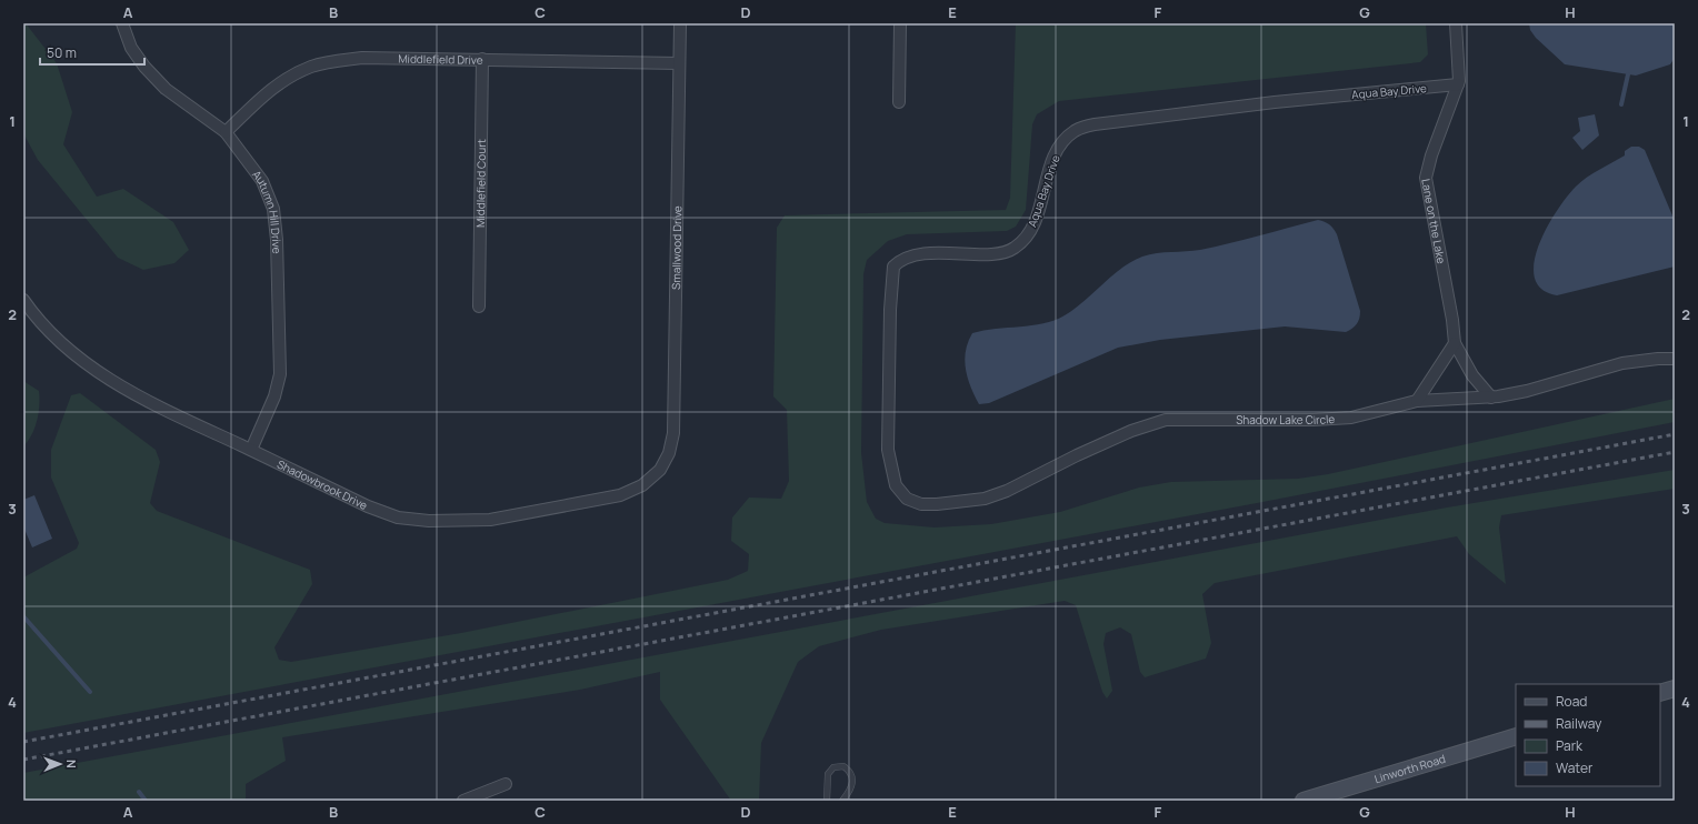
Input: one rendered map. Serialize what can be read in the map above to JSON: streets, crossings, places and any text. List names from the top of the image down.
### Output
{
  "streets": {
    "main road": ["Linworth Road"],
    "street": [
      "Middlefield Drive",
      "Aqua Bay Drive",
      "Middlefield Court",
      "Autumn Hill Drive",
      "Lane on the Lake",
      "Smallwood Drive",
      "Shadow Lake Circle",
      "Shadowbrook Drive"
    ]
  },
  "crossings": [
    ["Middlefield Drive", "Middlefield Court"],
    ["Middlefield Drive", "Autumn Hill Drive"],
    ["Middlefield Drive", "Smallwood Drive"],
    ["Aqua Bay Drive", "Lane on the Lake"],
    ["Aqua Bay Drive", "Shadow Lake Circle"],
    ["Autumn Hill Drive", "Shadowbrook Drive"],
    ["Lane on the Lake", "Shadow Lake Circle"],
    ["Smallwood Drive", "Shadowbrook Drive"]
  ],
  "legend": [
    "Road",
    "Railway",
    "Park",
    "Water"
  ],
  "scale_bar": "50 m",
  "north": "right",
  "grid": {
    "columns": [
      "A",
      "B",
      "C",
      "D",
      "E",
      "F",
      "G",
      "H"
    ],
    "rows": [
      "1",
      "2",
      "3",
      "4"
    ]
  }
}
